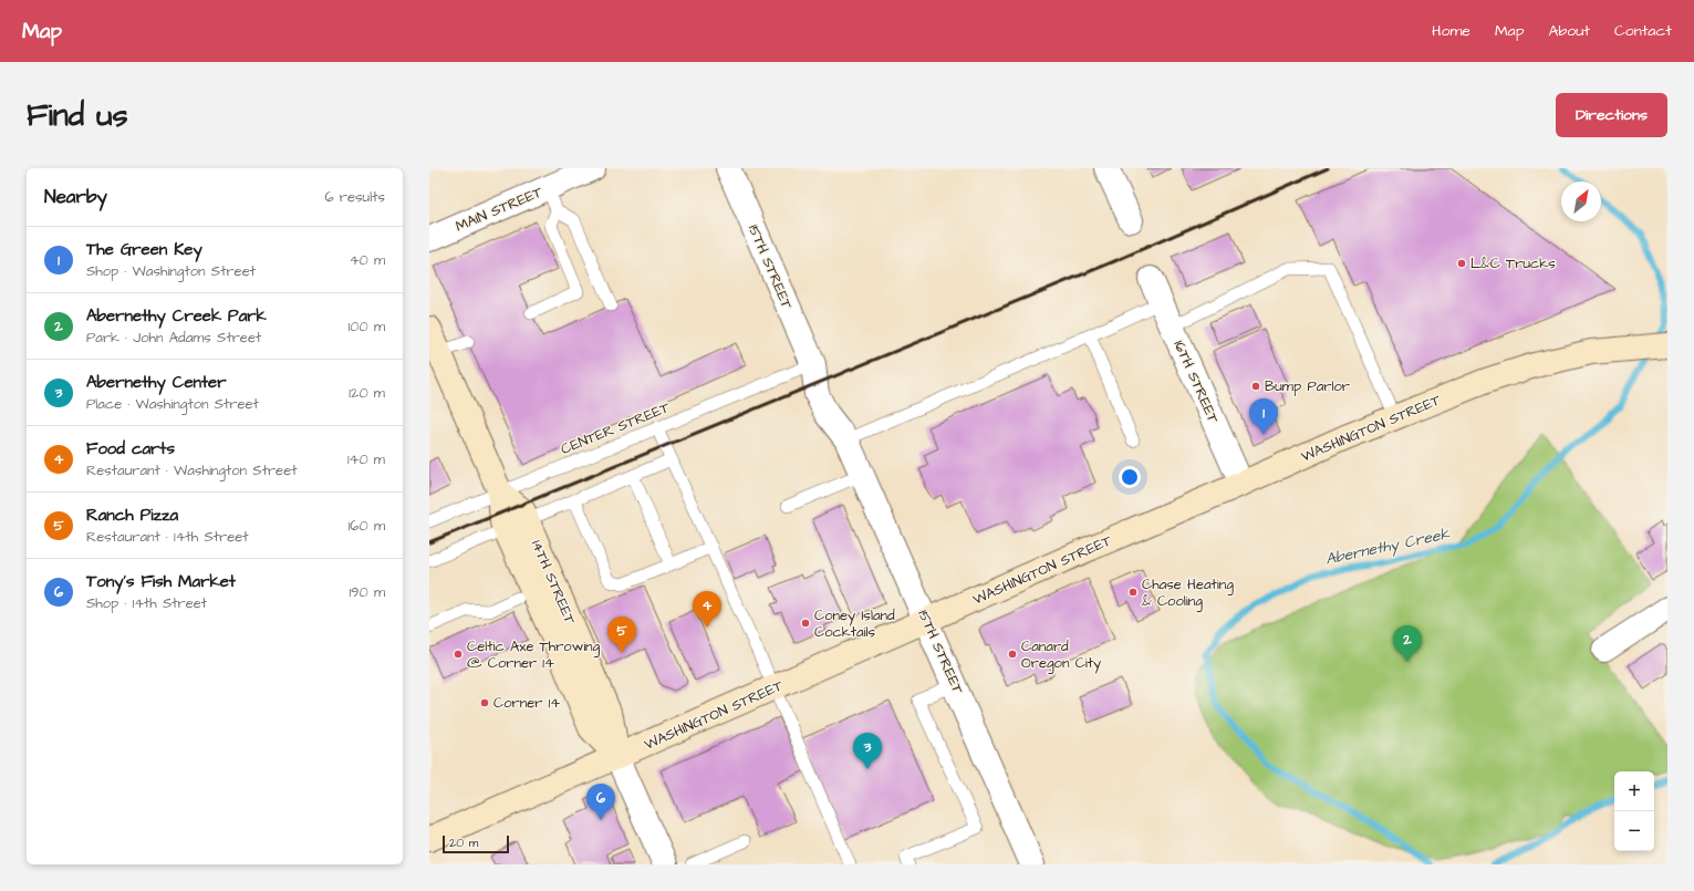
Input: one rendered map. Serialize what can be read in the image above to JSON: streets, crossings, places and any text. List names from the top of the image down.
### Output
{
  "streets": {
    "main road": ["WASHINGTON STREET", "14TH STREET"],
    "street": ["MAIN STREET", "15TH STREET", "16TH STREET"],
    "lane": ["CENTER STREET"]
  },
  "crossings": [
    ["15TH STREET", "CENTER STREET"],
    ["15TH STREET", "WASHINGTON STREET"],
    ["16TH STREET", "WASHINGTON STREET"],
    ["CENTER STREET", "14TH STREET"],
    ["WASHINGTON STREET", "14TH STREET"]
  ],
  "water": ["Abernethy Creek"],
  "places": [
    "L&C Trucks",
    "Bump Parlor",
    "Chase Heating & Cooling",
    "Coney Island Cocktails",
    "Celtic Axe Throwing @ Corner 14",
    "Canard Oregon City",
    "Corner 14"
  ],
  "scale_bar": "20 m",
  "north": "top right",
  "page": {
    "header": "Map",
    "nav": [
      "Home",
      "Map",
      "About",
      "Contact"
    ],
    "buttons": "Directions",
    "title": "Find us",
    "heading": ["Nearby", "6 results"],
    "list": [
      {
        "mark": "1",
        "name": "The Green Key",
        "note": "Shop · Washington Street",
        "value": "40 m"
      },
      {
        "mark": "2",
        "name": "Abernethy Creek Park",
        "note": "Park · John Adams Street",
        "value": "100 m"
      },
      {
        "mark": "3",
        "name": "Abernethy Center",
        "note": "Place · Washington Street",
        "value": "120 m"
      },
      {
        "mark": "4",
        "name": "Food carts",
        "note": "Restaurant · Washington Street",
        "value": "140 m"
      },
      {
        "mark": "5",
        "name": "Ranch Pizza",
        "note": "Restaurant · 14th Street",
        "value": "160 m"
      },
      {
        "mark": "6",
        "name": "Tony’s Fish Market",
        "note": "Shop · 14th Street",
        "value": "190 m"
      }
    ],
    "pins": [
      "1",
      "4",
      "5",
      "2",
      "3",
      "6"
    ],
    "map_buttons": ["+", "−"],
    "scale": "20 m"
  }
}
